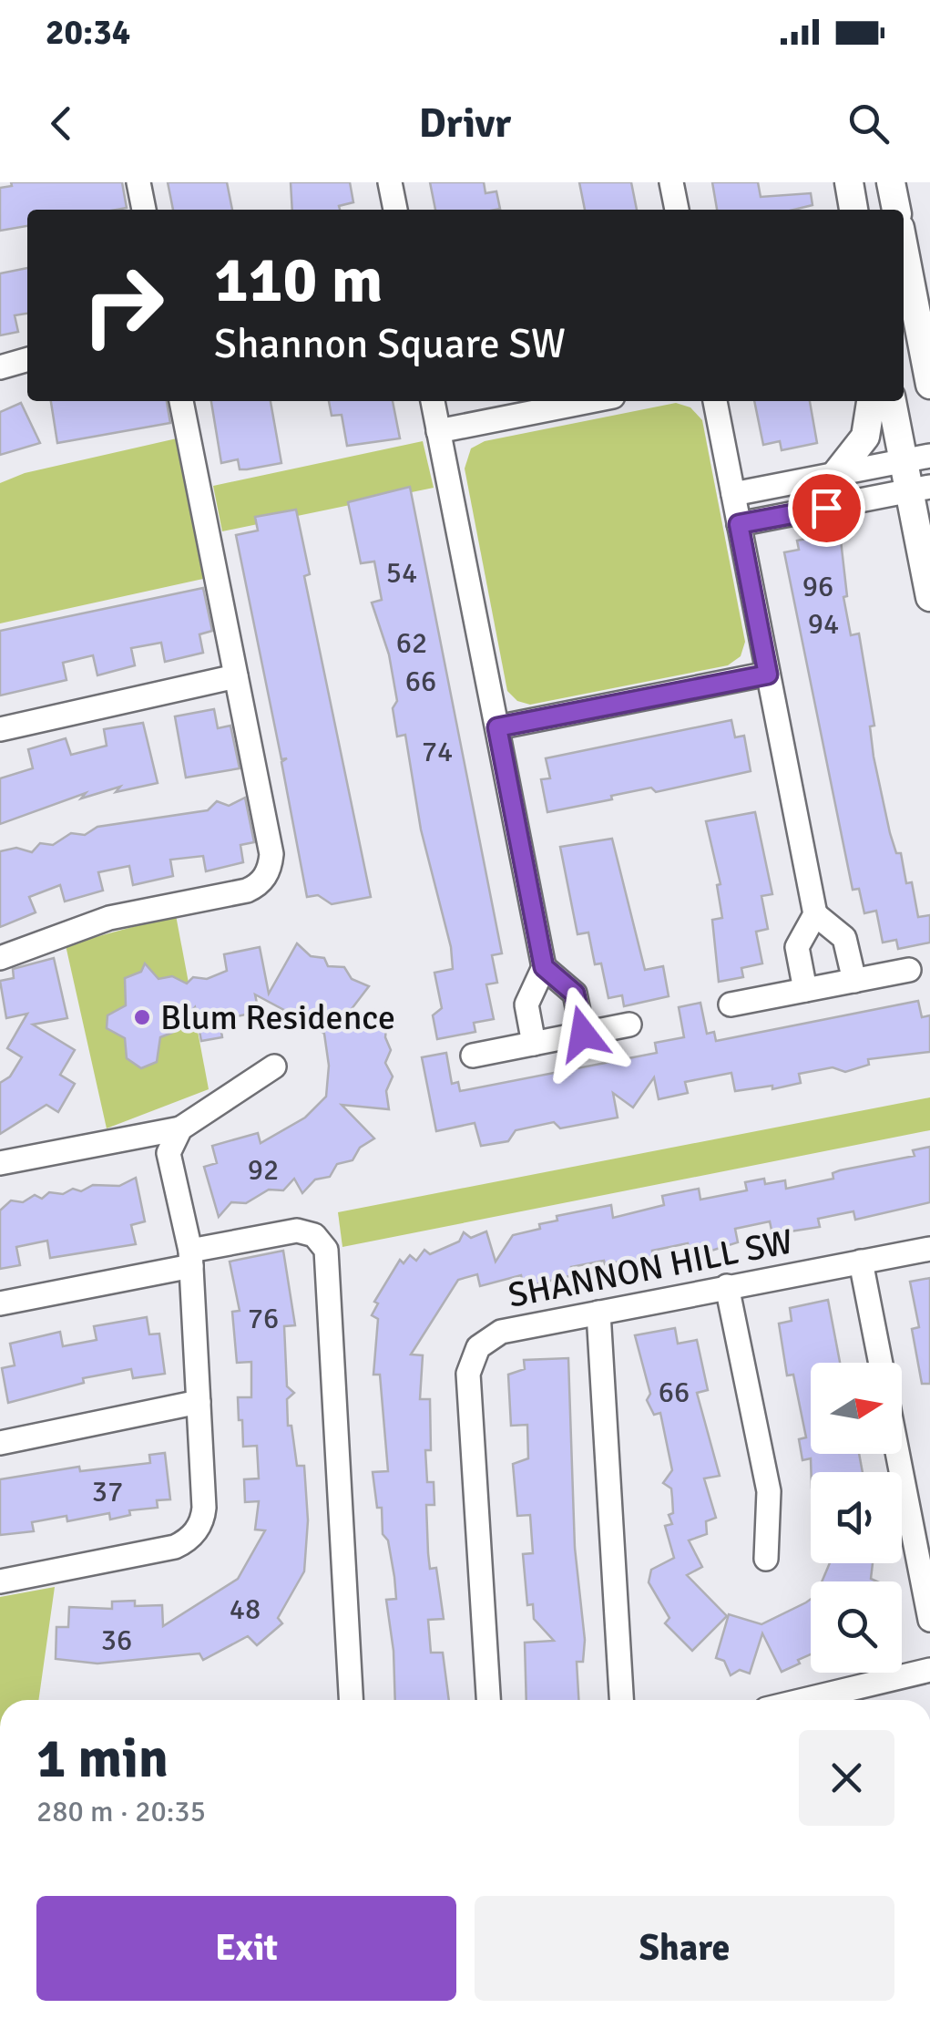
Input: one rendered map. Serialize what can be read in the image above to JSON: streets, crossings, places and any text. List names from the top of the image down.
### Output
{
  "streets": {
    "street": ["SHANNON HILL SW"]
  },
  "places": ["Blum Residence"],
  "house_numbers": [
    "54",
    "96",
    "94",
    "62",
    "66",
    "74",
    "92",
    "76",
    "66",
    "37",
    "48",
    "36"
  ],
  "north": "right",
  "page": {
    "status": "20:34",
    "header": "Drivr",
    "turn": ["110 m", "Shannon Square SW"],
    "heading": ["1 min", "280 m · 20:35"],
    "buttons": ["Exit", "Share"]
  }
}
